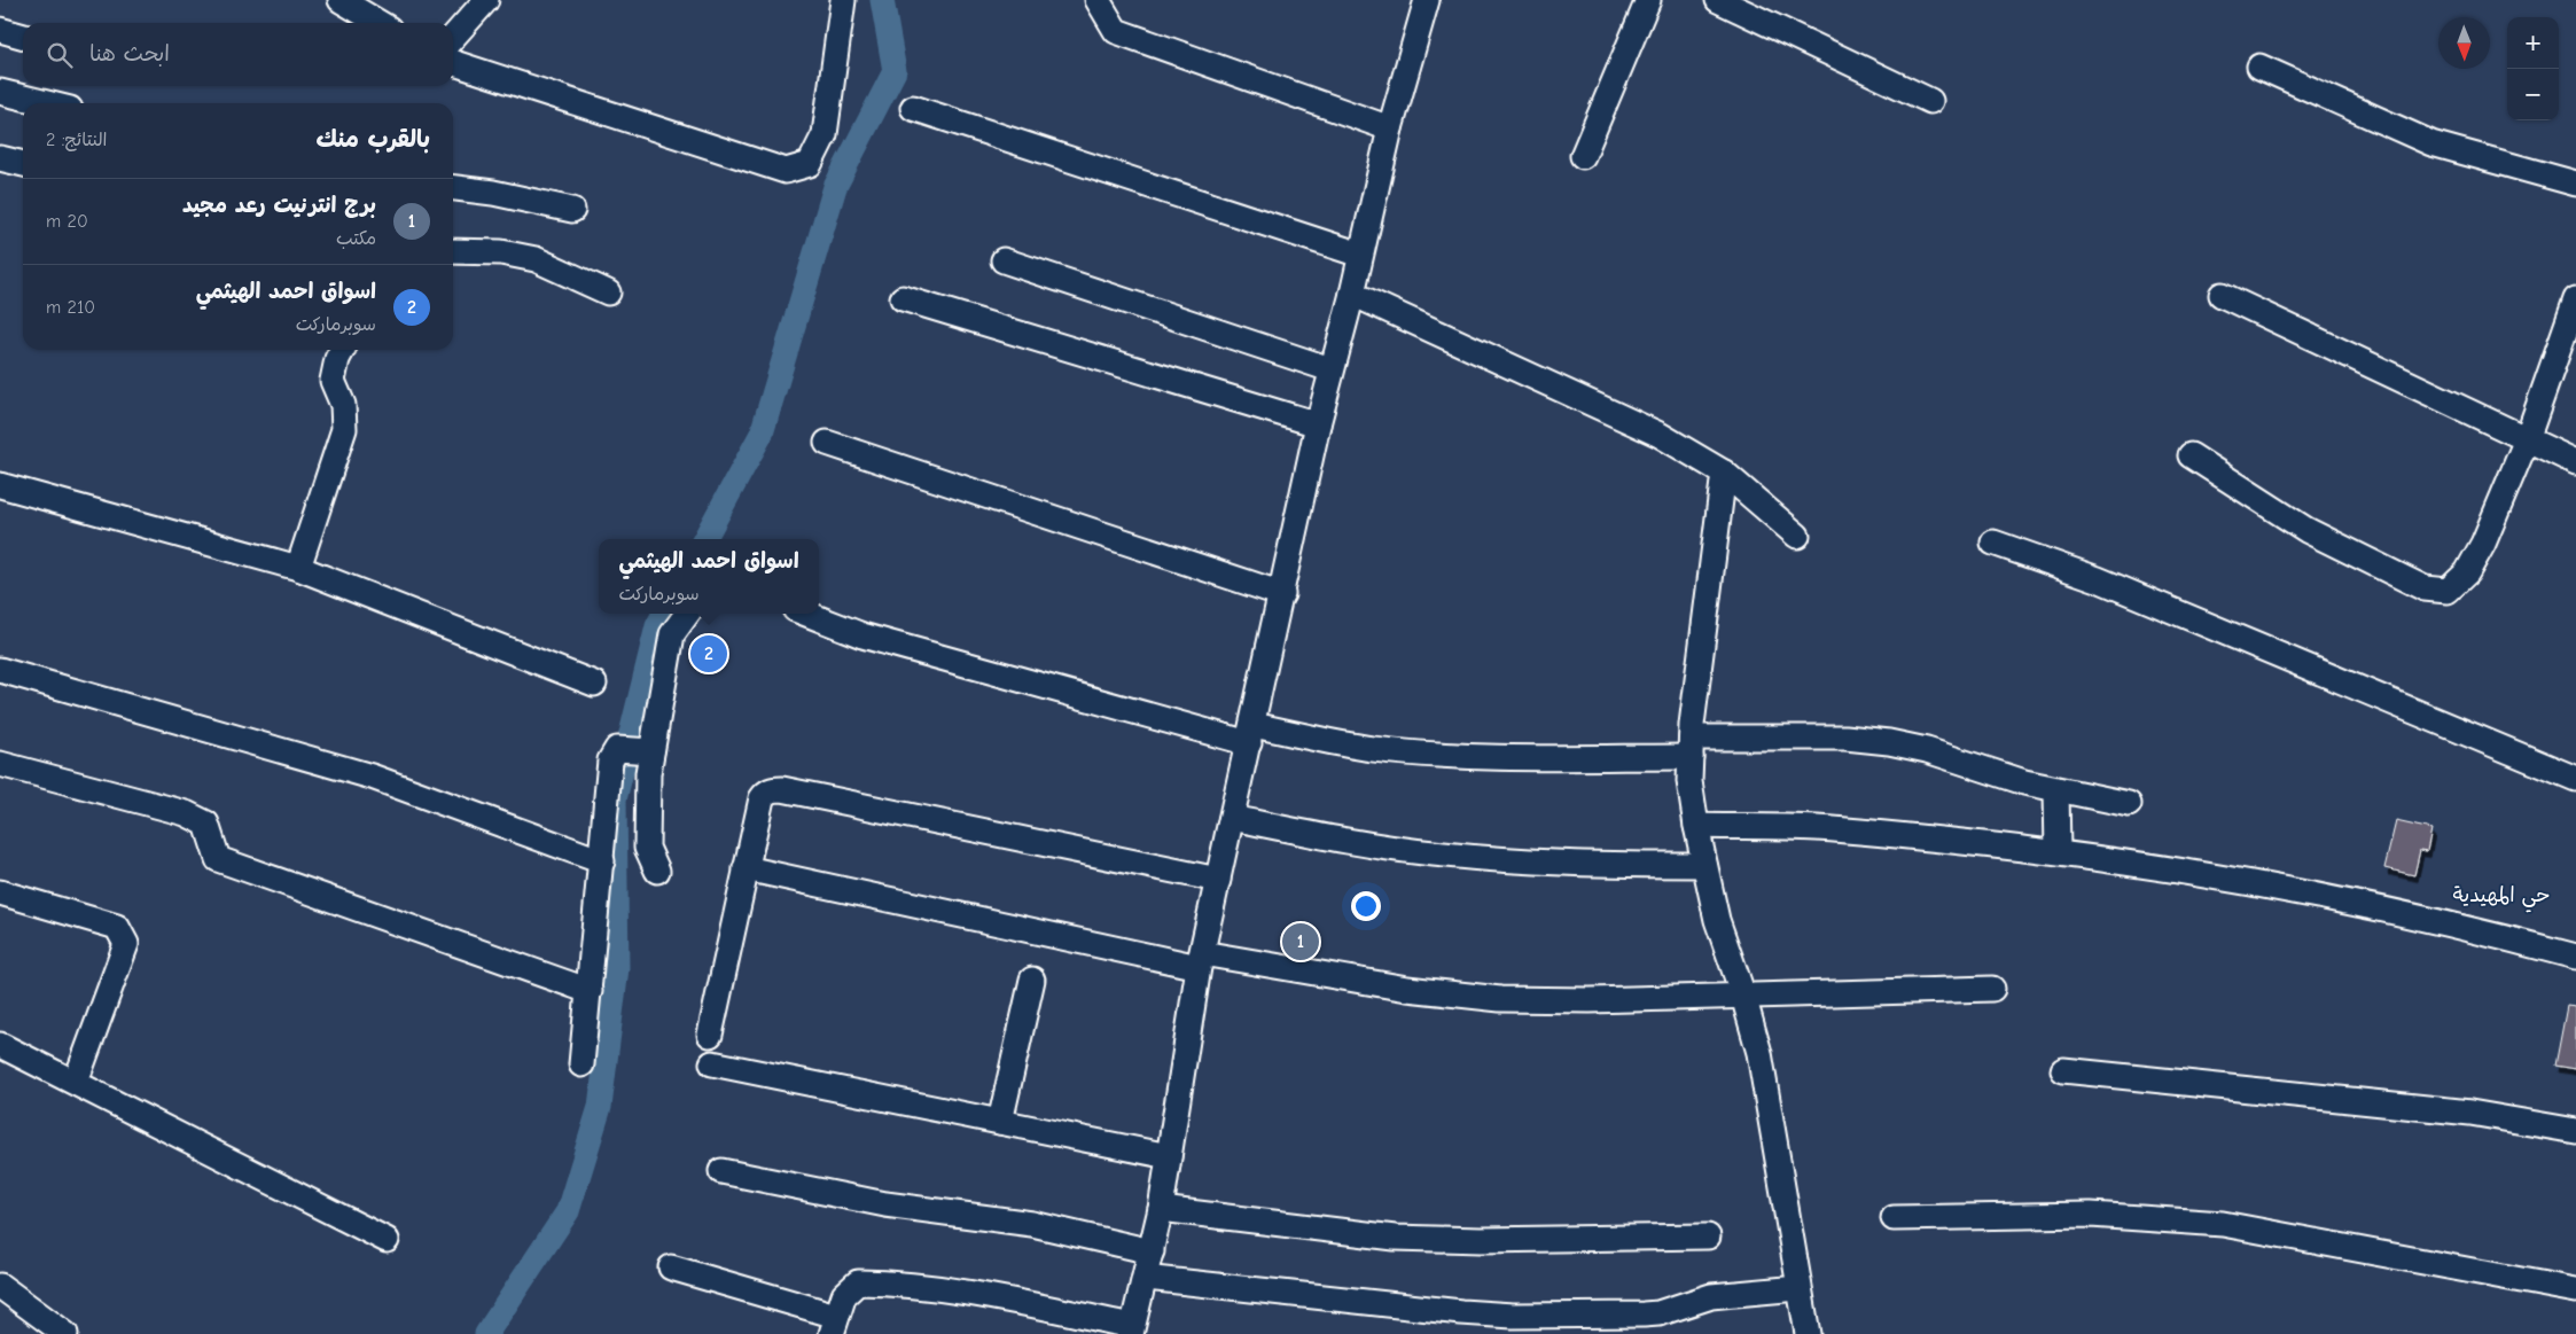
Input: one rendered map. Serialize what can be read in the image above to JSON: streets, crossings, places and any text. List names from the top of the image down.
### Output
{
  "districts": ["حي المهيدية"],
  "north": "bottom",
  "page": {
    "map_buttons": ["+", "−"],
    "search": "ابحث هنا",
    "heading": ["بالقرب منك", "النتائج: 2"],
    "list": [
      {
        "mark": "1",
        "name": "برج انترنيت رعد مجيد",
        "note": "مكتب",
        "value": "20 m"
      },
      {
        "mark": "2",
        "name": "اسواق احمد الهيثمي",
        "note": "سوبرماركت",
        "value": "210 m"
      }
    ],
    "popup": ["اسواق احمد الهيثمي", "سوبرماركت"],
    "pins": ["2", "1"]
  }
}
